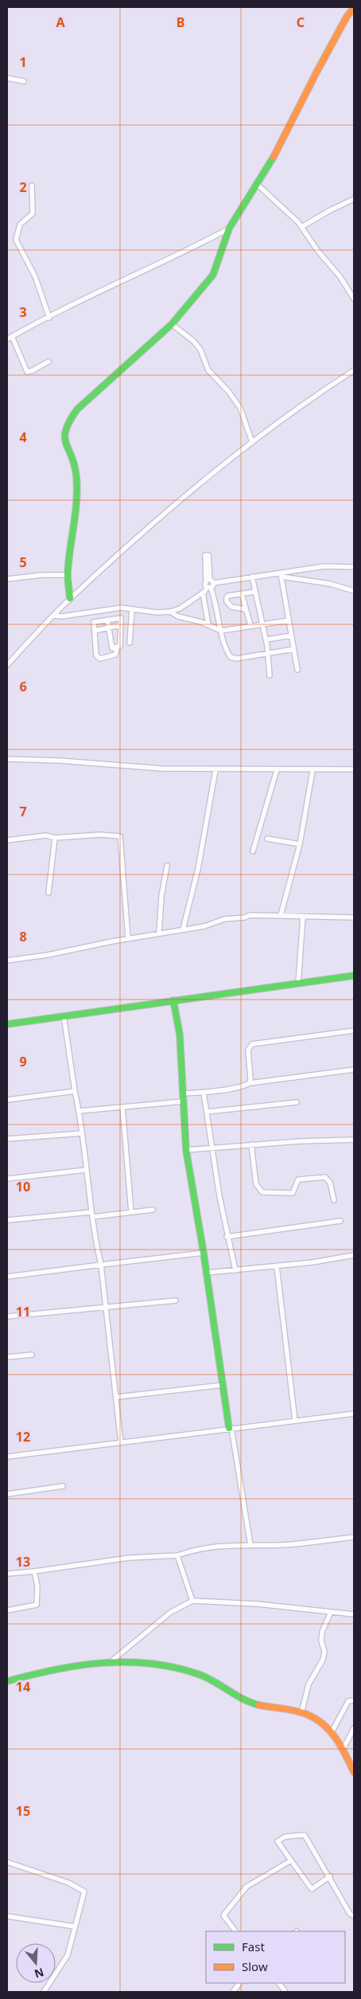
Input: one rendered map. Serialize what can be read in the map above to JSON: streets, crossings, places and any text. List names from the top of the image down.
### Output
{
  "legend": ["Fast", "Slow"],
  "north": "bottom",
  "grid": {
    "columns": ["A", "B", "C"],
    "rows": [
      "1",
      "2",
      "3",
      "4",
      "5",
      "6",
      "7",
      "8",
      "9",
      "10",
      "11",
      "12",
      "13",
      "14",
      "15"
    ]
  }
}
